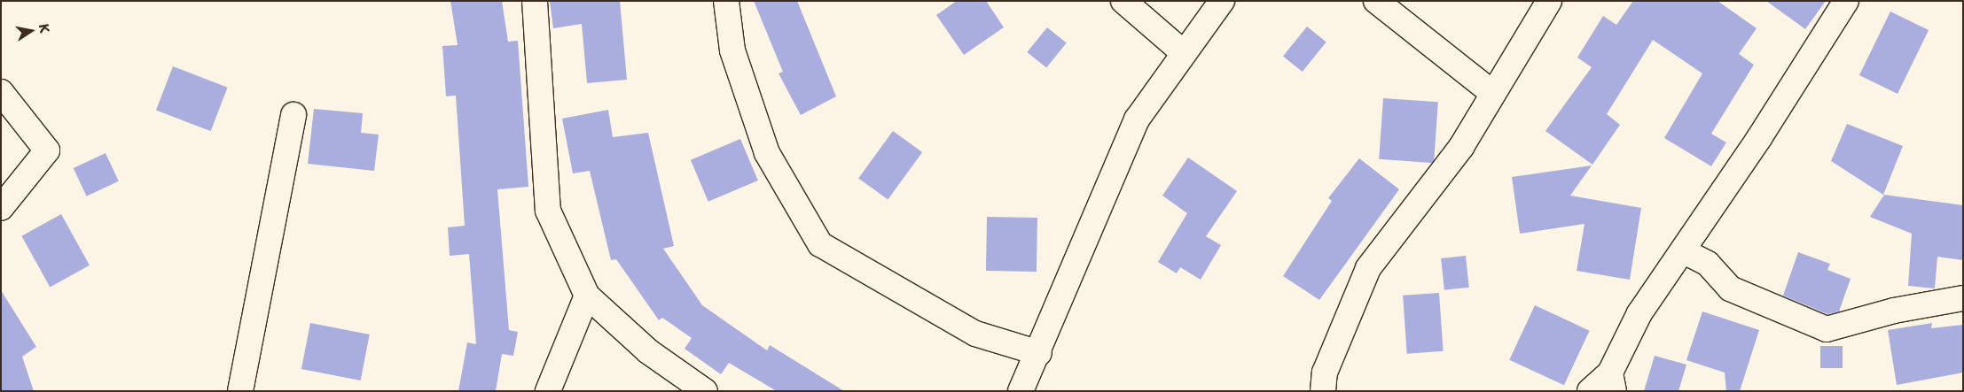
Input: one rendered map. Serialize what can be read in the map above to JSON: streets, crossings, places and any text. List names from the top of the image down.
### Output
{
  "north": "right"
}
